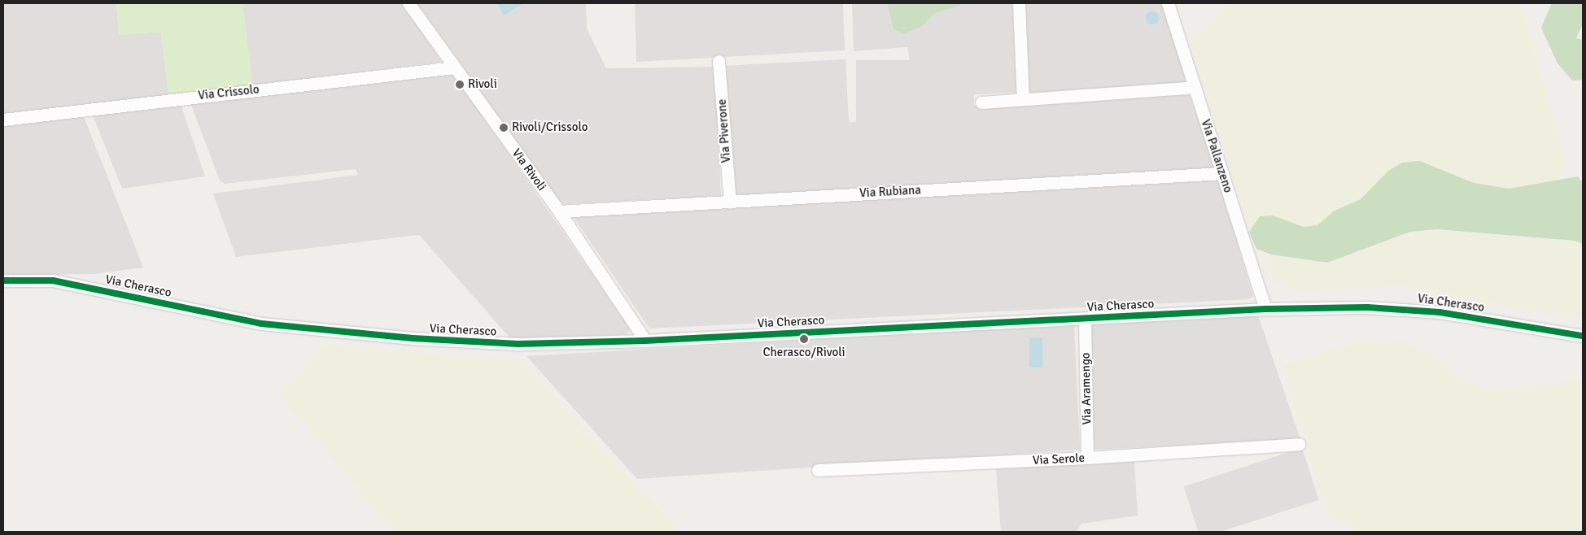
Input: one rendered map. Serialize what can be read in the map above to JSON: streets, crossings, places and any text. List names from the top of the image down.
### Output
{
  "streets": {
    "street": [
      "Via Crissolo",
      "Via Piverone",
      "Via Pallanzeno",
      "Via Rivoli",
      "Via Rubiana",
      "Via Cherasco",
      "Via Aramengo",
      "Via Serole"
    ]
  },
  "crossings": [
    ["Via Crissolo", "Via Rivoli"],
    ["Via Piverone", "Via Rubiana"],
    ["Via Pallanzeno", "Via Rubiana"],
    ["Via Pallanzeno", "Via Cherasco"],
    ["Via Rivoli", "Via Rubiana"],
    ["Via Rivoli", "Via Cherasco"],
    ["Via Cherasco", "Via Aramengo"],
    ["Via Aramengo", "Via Serole"]
  ],
  "places": ["Rivoli", "Rivoli/Crissolo", "Cherasco/Rivoli"]
}
